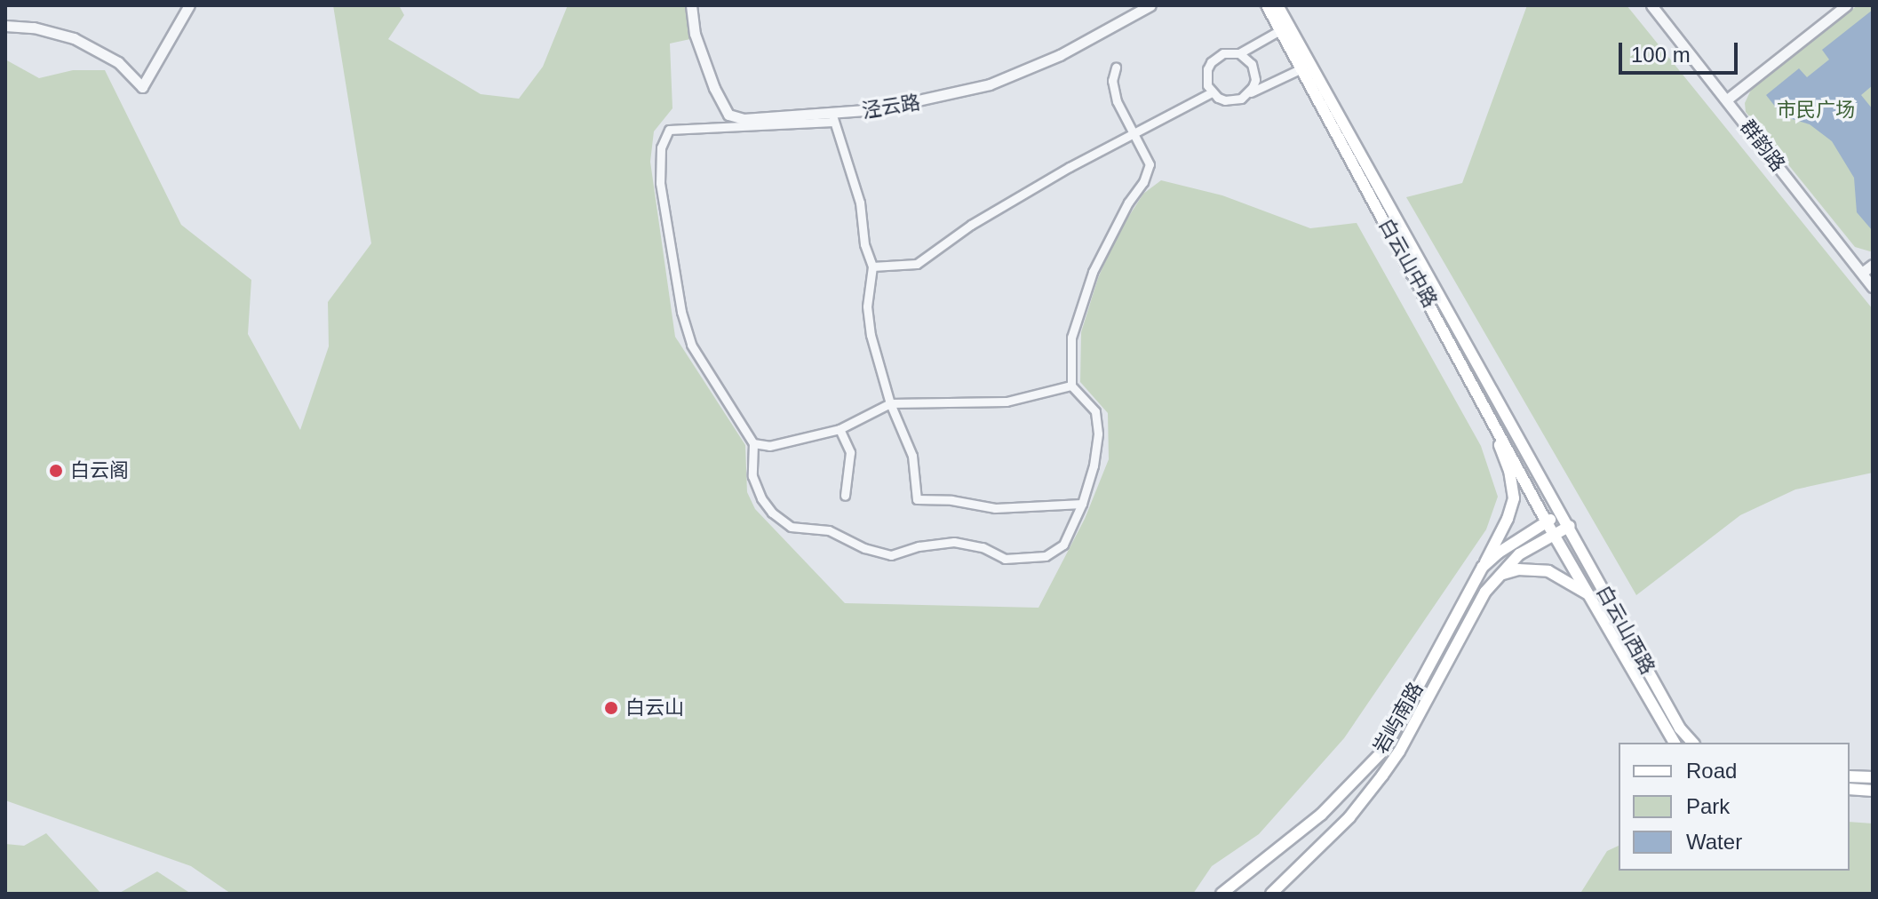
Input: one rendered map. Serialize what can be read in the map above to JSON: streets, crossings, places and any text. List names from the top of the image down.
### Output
{
  "streets": {
    "main road": ["白云山中路", "白云山西路", "岩屿南路"],
    "street": ["泾云路", "群韵路"]
  },
  "crossings": [
    ["白云山中路", "白云山西路"],
    ["白云山中路", "岩屿南路"],
    ["白云山西路", "岩屿南路"]
  ],
  "parks": ["市民广场"],
  "places": ["白云阁", "白云山"],
  "legend": ["Road", "Park", "Water"],
  "scale_bar": "100 m"
}
